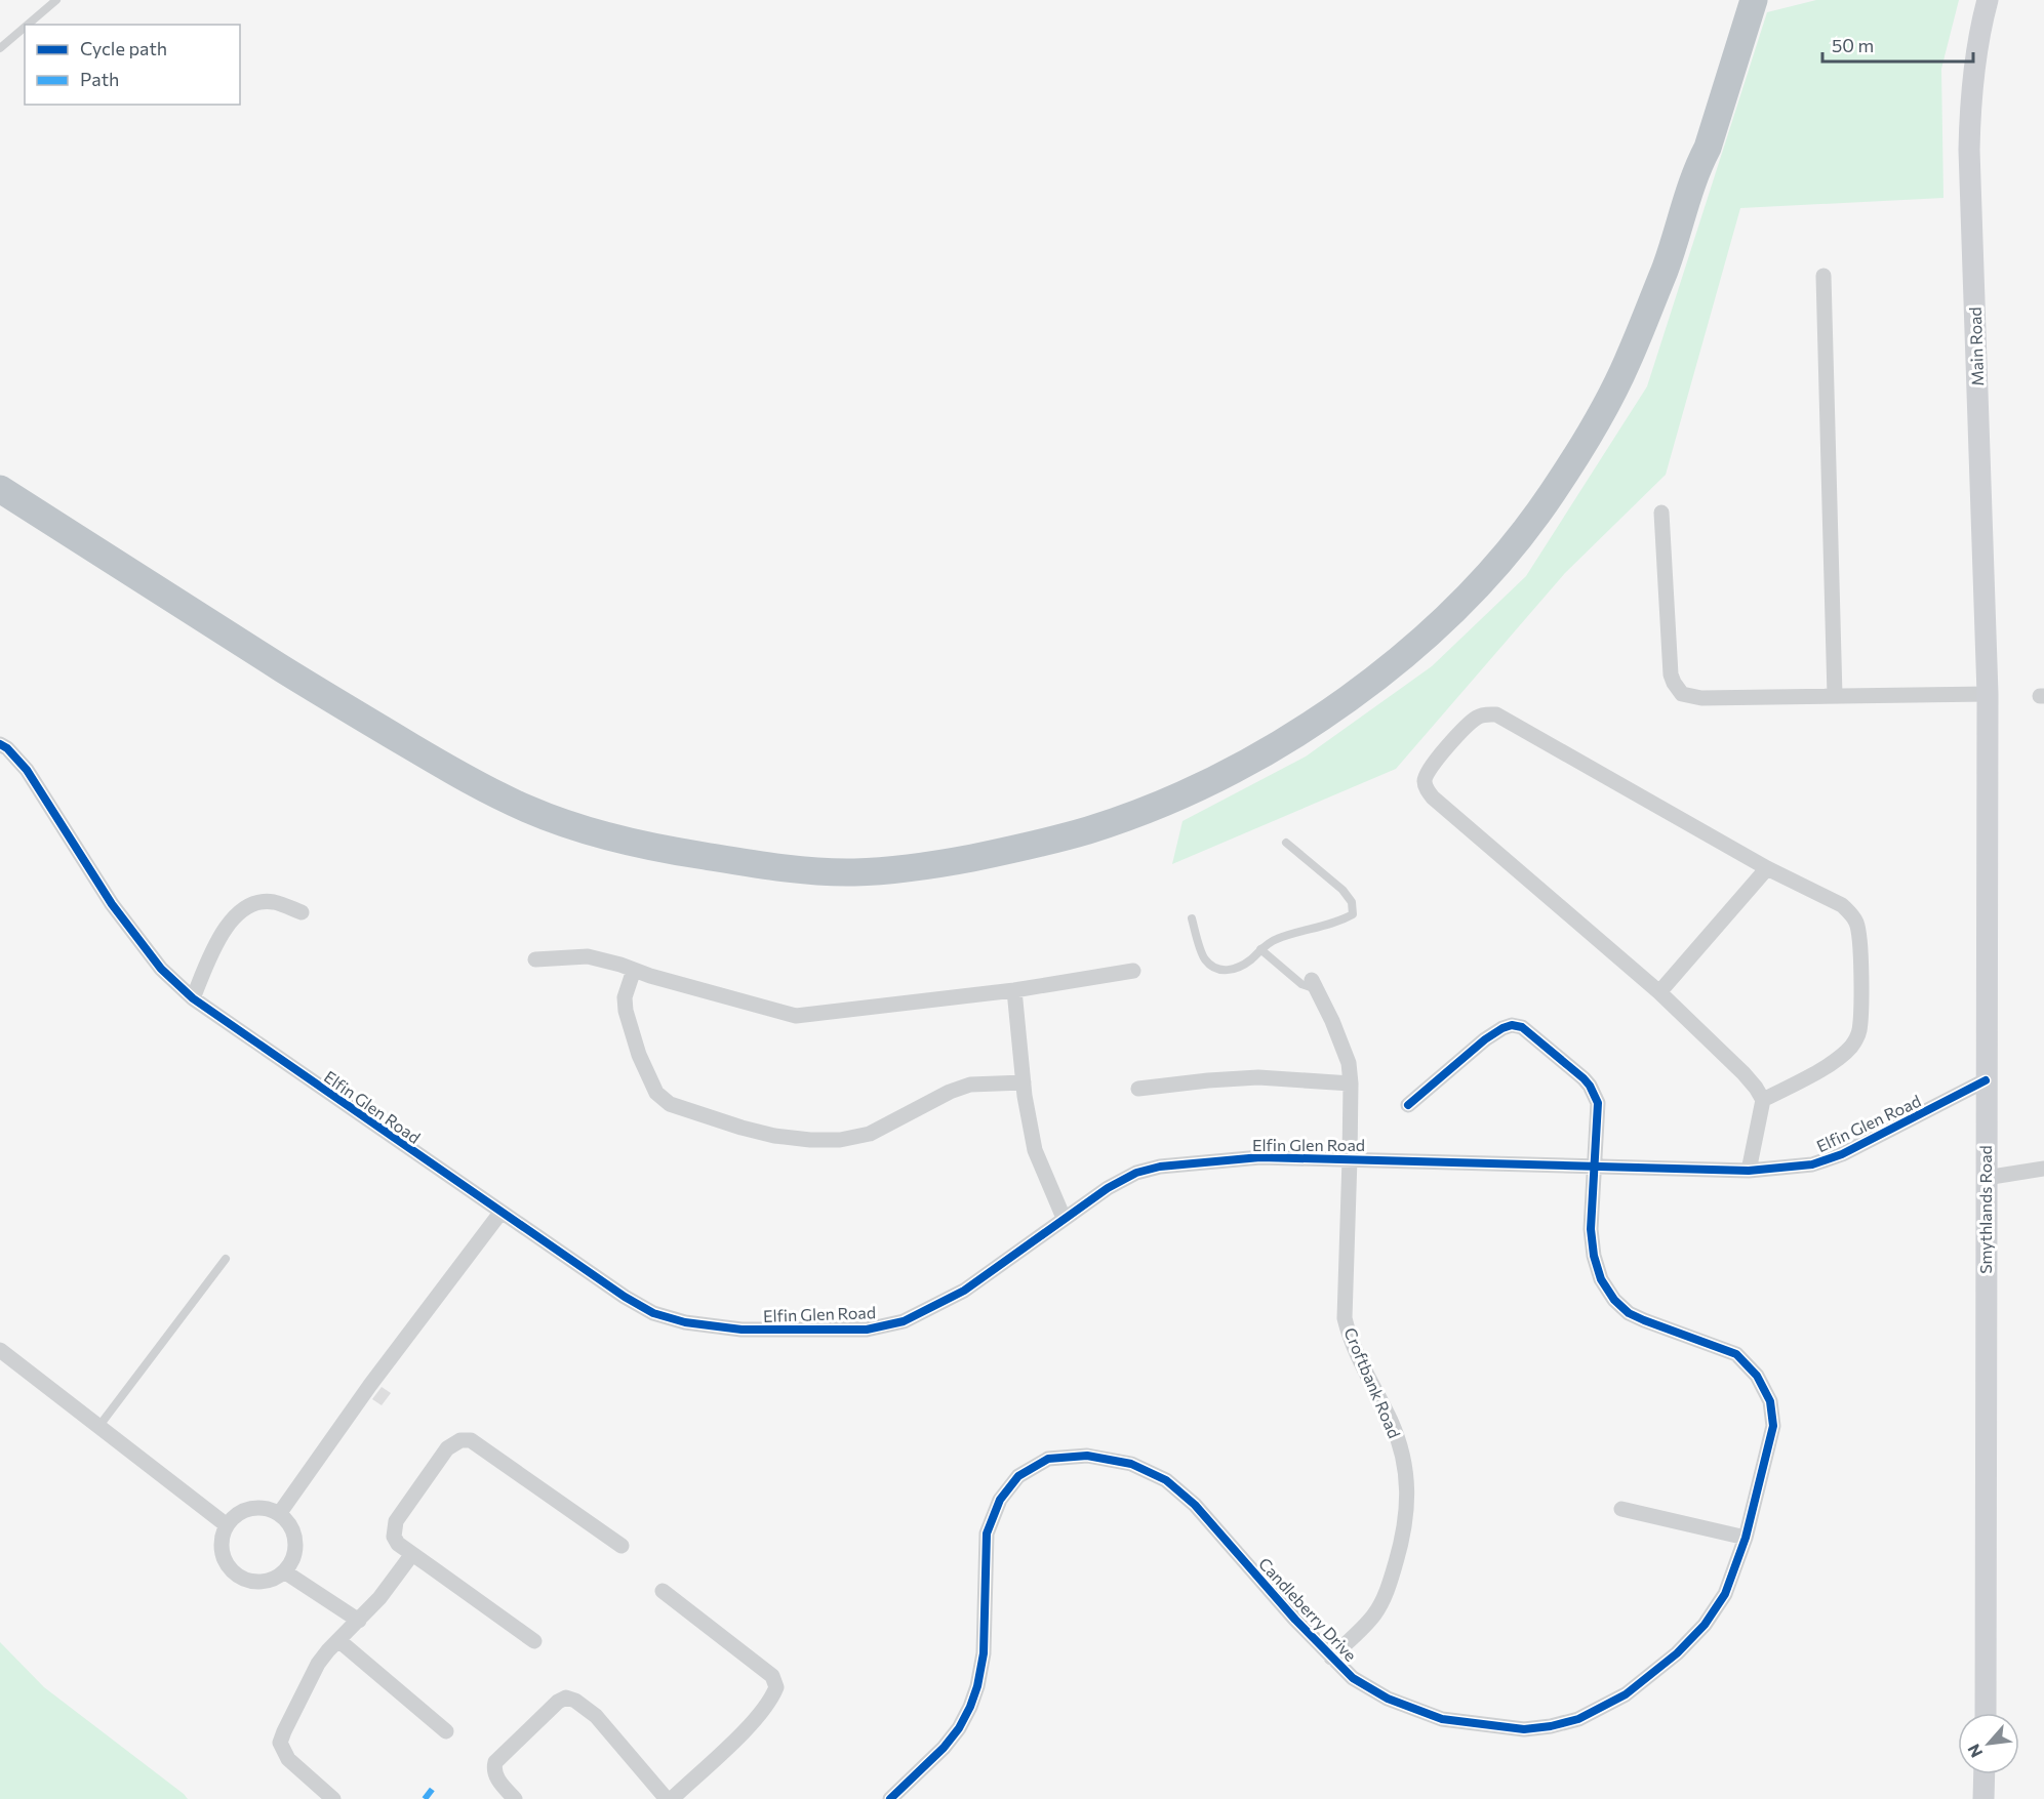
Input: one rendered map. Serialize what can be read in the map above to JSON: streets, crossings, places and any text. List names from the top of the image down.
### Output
{
  "streets": {
    "main road": ["Main Road", "Smythlands Road"],
    "street": ["Elfin Glen Road", "Croftbank Road", "Candleberry Drive"]
  },
  "crossings": [
    ["Main Road", "Smythlands Road"],
    ["Elfin Glen Road", "Smythlands Road"],
    ["Elfin Glen Road", "Croftbank Road"],
    ["Elfin Glen Road", "Candleberry Drive"],
    ["Croftbank Road", "Candleberry Drive"]
  ],
  "legend": ["Cycle path", "Path"],
  "scale_bar": "50 m",
  "north": "bottom left"
}
